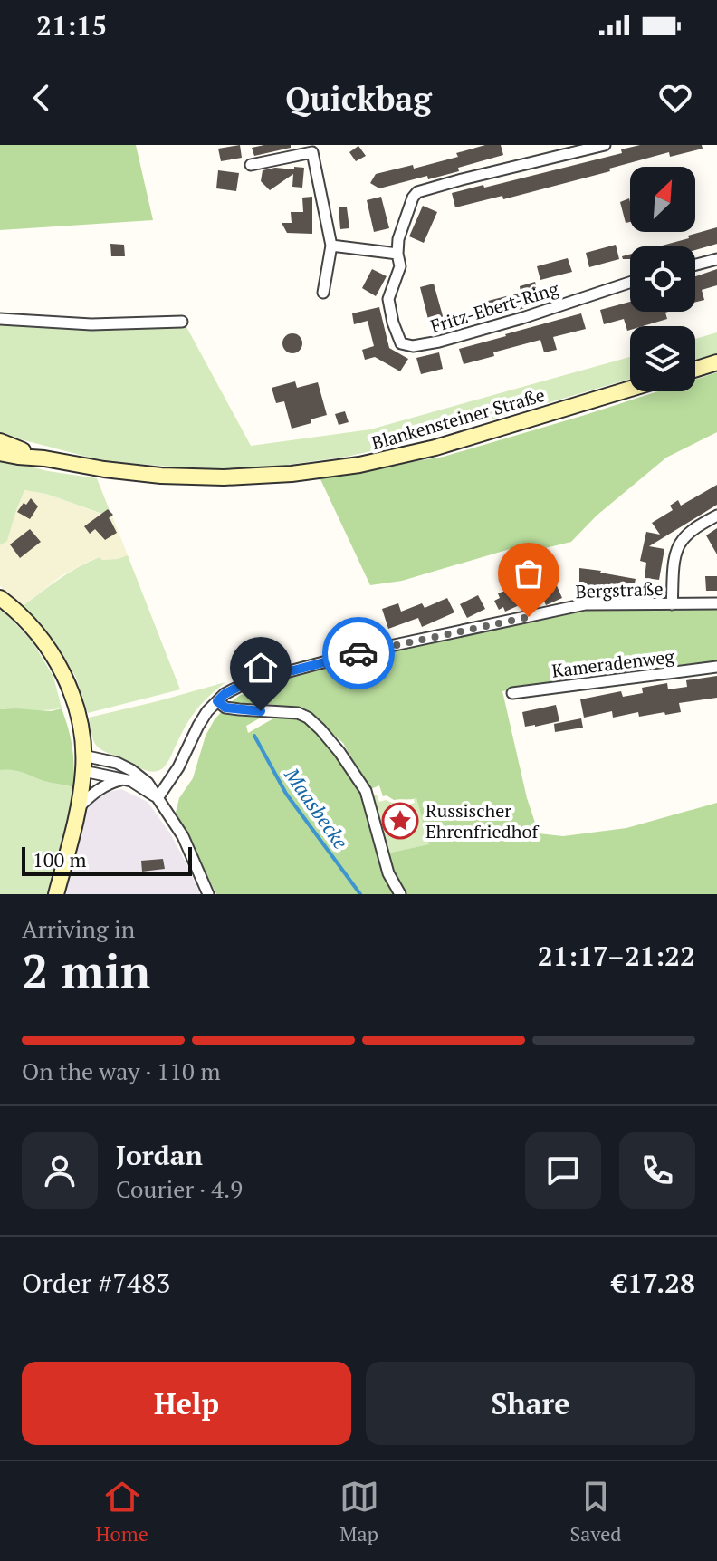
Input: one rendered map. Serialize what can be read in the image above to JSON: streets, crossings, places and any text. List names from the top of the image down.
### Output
{
  "streets": {
    "main road": ["Blankensteiner Straße"],
    "street": ["Fritz-Ebert-Ring", "Bergstraße", "Kameradenweg"]
  },
  "water": ["Maasbecke"],
  "places": {
    "place": ["Russischer Ehrenfriedhof"]
  },
  "scale_bar": "100 m",
  "north": "top right",
  "page": {
    "status": "21:15",
    "header": "Quickbag",
    "scale": "100 m",
    "heading": ["2 min", "Arriving in", "21:17–21:22"],
    "panel": [
      "Jordan",
      "Courier · 4.9",
      "Order #7483",
      "€17.28"
    ],
    "bar": "On the way · 110 m",
    "buttons": ["Help", "Share"],
    "tabs": ["Home", "Map", "Saved"]
  }
}
